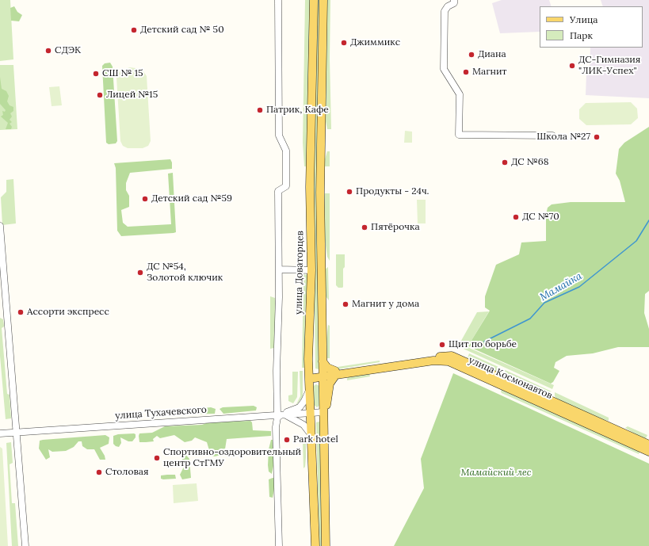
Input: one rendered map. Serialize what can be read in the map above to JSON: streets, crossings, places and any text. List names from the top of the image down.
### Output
{
  "streets": {
    "main road": ["улица Доваторцев", "улица Космонавтов"],
    "street": ["улица Тухачевского"]
  },
  "crossings": [
    ["улица Доваторцев", "улица Тухачевского"]
  ],
  "water": ["Мамайка"],
  "parks": ["Мамайский лес"],
  "places": [
    "Детский сад № 50",
    "Джиммикс",
    "СДЭК",
    "Диана",
    "ДС-Гимназия \"ЛИК-Успех\"",
    "Магнит",
    "СШ № 15",
    "Лицей №15",
    "Патрик, Кафе",
    "Школа №27",
    "ДС №68",
    "Продукты - 24ч.",
    "Детский сад №59",
    "ДС №70",
    "Пятёрочка",
    "ДС №54, Золотой ключик",
    "Магнит у дома",
    "Ассорти экспресс",
    "Щит по борьбе",
    "Park hotel",
    "Спортивно-оздоровительный центр СтГМУ",
    "Столовая"
  ],
  "legend": ["Улица", "Парк"]
}
